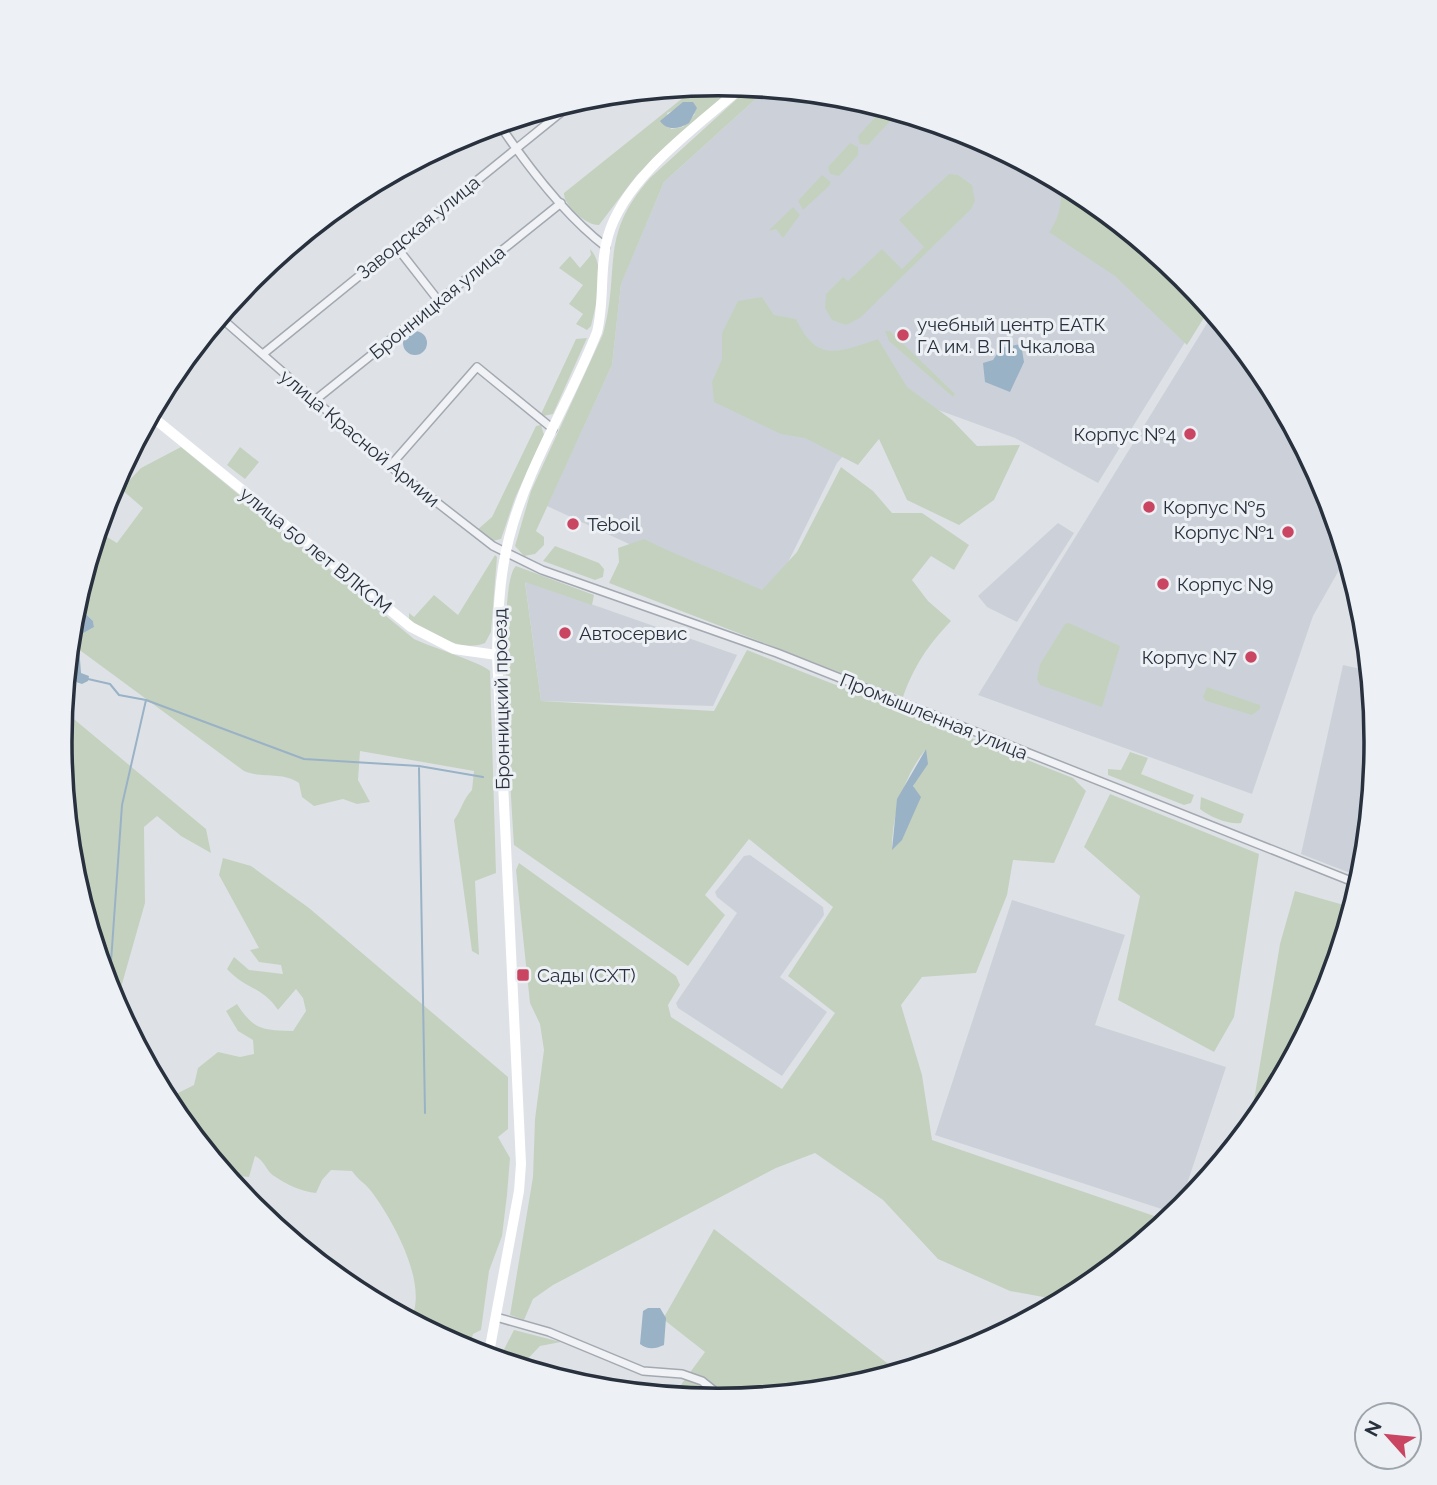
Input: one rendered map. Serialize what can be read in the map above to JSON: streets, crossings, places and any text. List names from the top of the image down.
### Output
{
  "streets": {
    "main road": ["улица 50 лет ВЛКСМ", "Бронницкий проезд"],
    "street": [
      "Заводская улица",
      "Бронницкая улица",
      "улица Красной Армии",
      "Промышленная улица"
    ]
  },
  "crossings": [
    ["Заводская улица", "улица Красной Армии"],
    ["Бронницкая улица", "улица Красной Армии"],
    ["улица Красной Армии", "Бронницкий проезд"],
    ["улица Красной Армии", "Промышленная улица"],
    ["улица 50 лет ВЛКСМ", "Бронницкий проезд"],
    ["Бронницкий проезд", "Промышленная улица"]
  ],
  "places": {
    "other": [
      "учебный центр ЕАТК ГА им. В. П. Чкалова",
      "Корпус №4",
      "Корпус №5",
      "Teboil",
      "Корпус №1",
      "Корпус N9",
      "Автосервис",
      "Корпус N7"
    ],
    "transit": ["Сады (СХТ)"]
  },
  "north": "top left"
}
